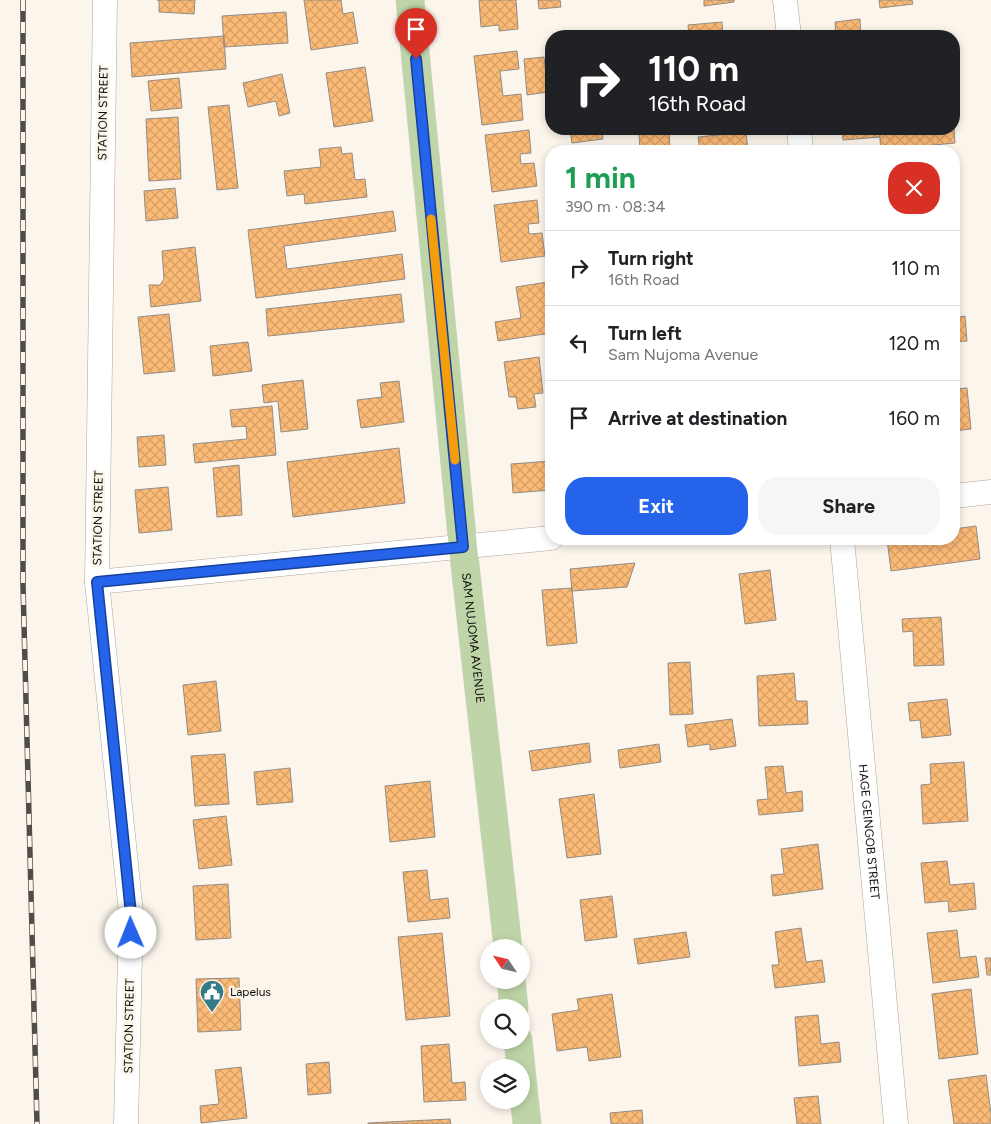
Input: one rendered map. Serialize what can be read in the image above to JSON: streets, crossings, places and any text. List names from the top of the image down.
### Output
{
  "streets": {
    "main road": ["SAM NUJOMA AVENUE"],
    "street": ["STATION STREET", "HAGE GEINGOB STREET"]
  },
  "places": {
    "public building": ["Lapelus"]
  },
  "north": "top left",
  "page": {
    "turn": ["110 m", "16th Road"],
    "heading": ["1 min", "390 m · 08:34"],
    "list": [
      {
        "name": "Turn right",
        "note": "16th Road",
        "value": "110 m"
      },
      {
        "name": "Turn left",
        "note": "Sam Nujoma Avenue",
        "value": "120 m"
      },
      {
        "name": "Arrive at destination",
        "value": "160 m"
      }
    ],
    "buttons": ["Exit", "Share"]
  }
}
